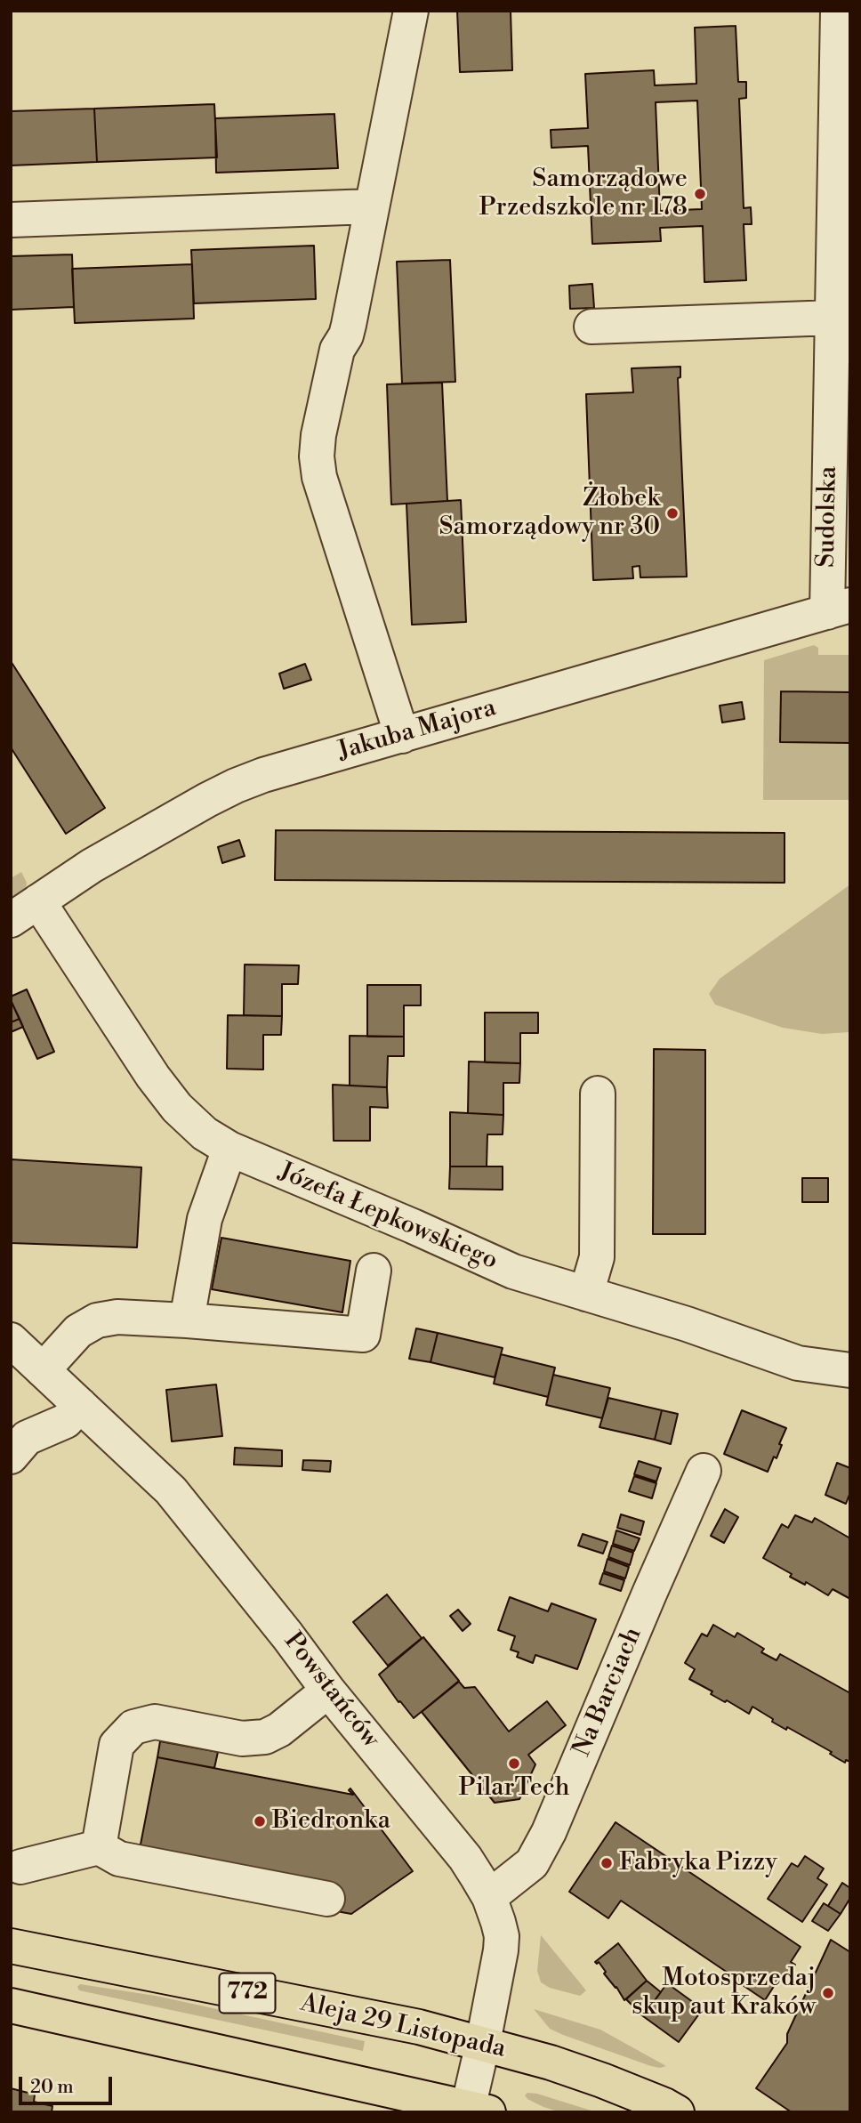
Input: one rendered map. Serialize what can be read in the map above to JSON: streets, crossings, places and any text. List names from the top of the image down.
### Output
{
  "streets": {
    "main road": ["772", "Aleja 29 Listopada"],
    "street": [
      "Sudolska",
      "Jakuba Majora",
      "Józefa Łepkowskiego",
      "Powstańców",
      "Na Barciach"
    ]
  },
  "crossings": [
    ["Sudolska", "Jakuba Majora"],
    ["Jakuba Majora", "Józefa Łepkowskiego"],
    ["Powstańców", "Na Barciach"],
    ["Powstańców", "772"],
    ["Powstańców", "Aleja 29 Listopada"]
  ],
  "places": [
    "Samorządowe Przedszkole nr 178",
    "Żłobek Samorządowy nr 30",
    "PilarTech",
    "Biedronka",
    "Fabryka Pizzy",
    "Motosprzedaj skup aut Kraków"
  ],
  "scale_bar": "20 m"
}
